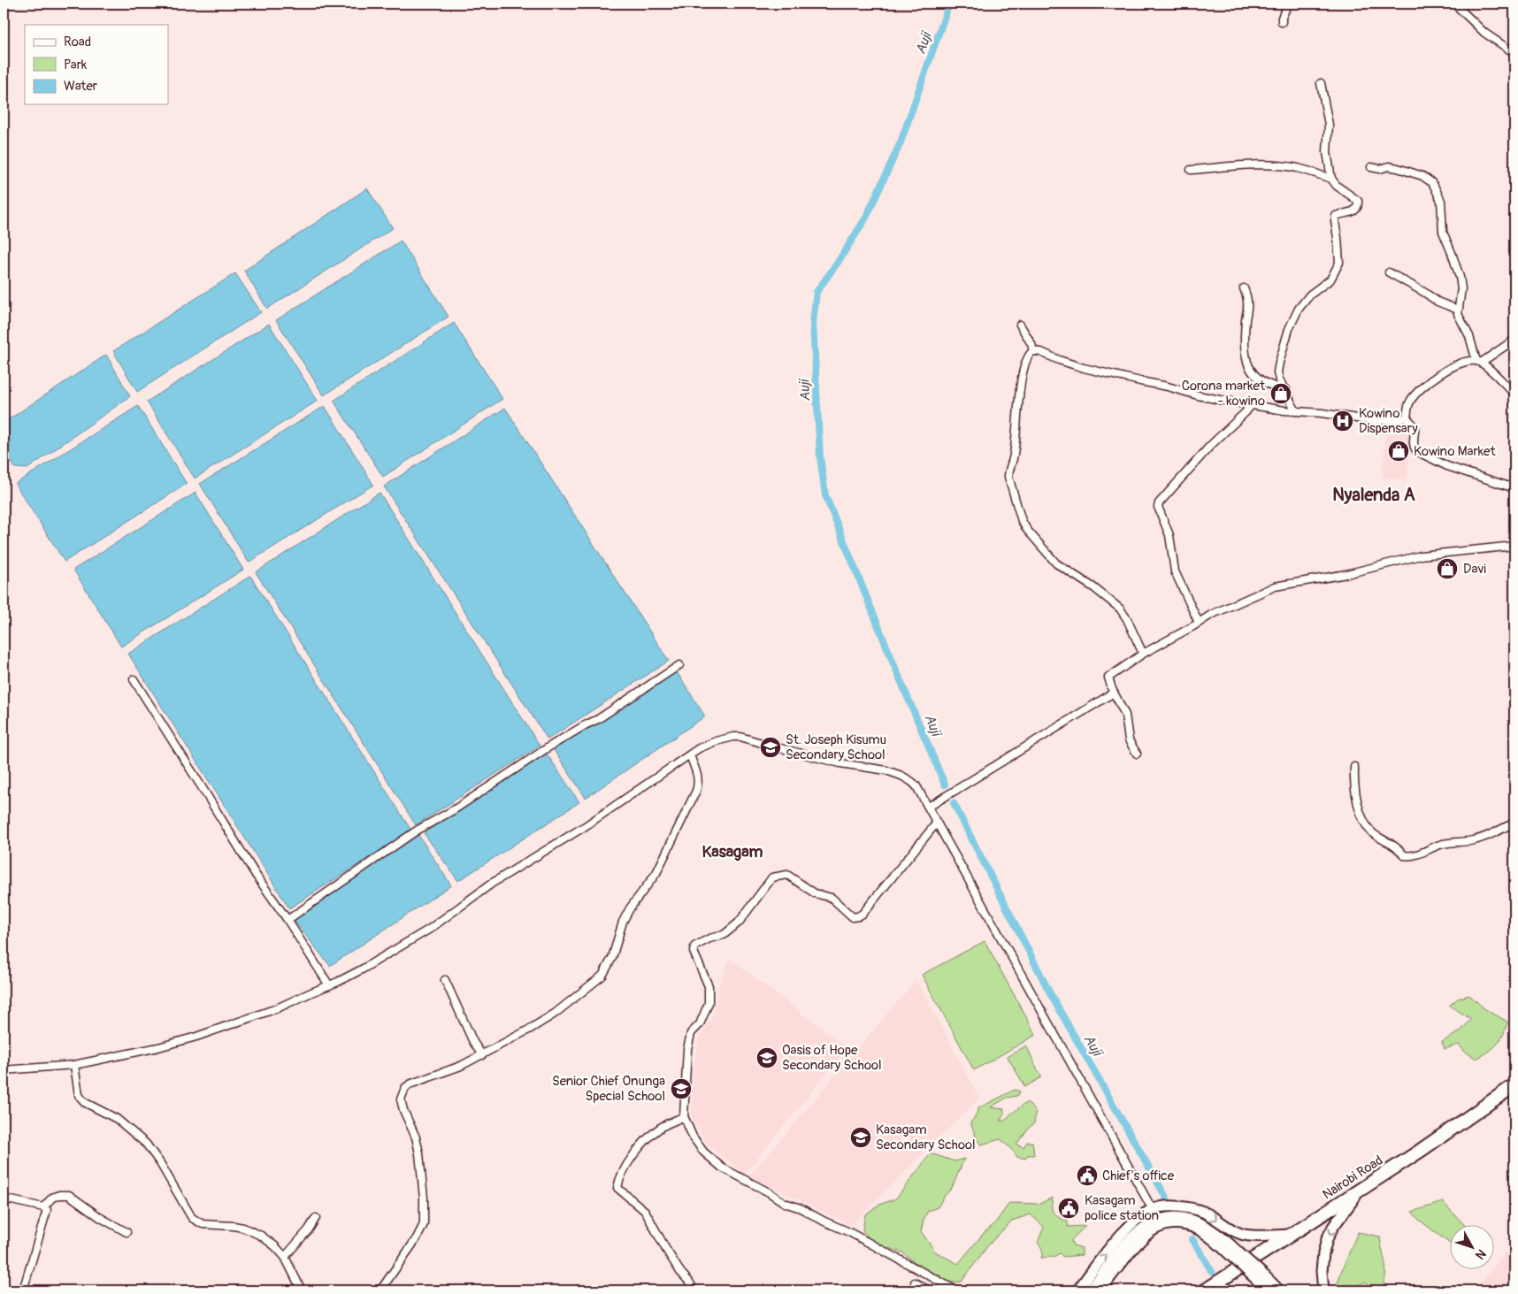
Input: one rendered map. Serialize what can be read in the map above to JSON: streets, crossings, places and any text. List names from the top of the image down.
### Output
{
  "streets": {
    "highway": ["Nairobi Road"]
  },
  "districts": ["Nyalenda A", "Kasagam"],
  "water": ["Auji"],
  "places": {
    "shop": ["Corona market - kowino", "Kowino Market", "Davi"],
    "hospital": ["Kowino Dispensary"],
    "school or university": [
      "St. Joseph Kisumu Secondary School",
      "Oasis of Hope Secondary School",
      "Senior Chief Onunga Special School",
      "Kasagam Secondary School"
    ],
    "public building": ["Chief's office", "Kasagam police station"]
  },
  "legend": ["Road", "Park", "Water"],
  "north": "bottom right"
}
